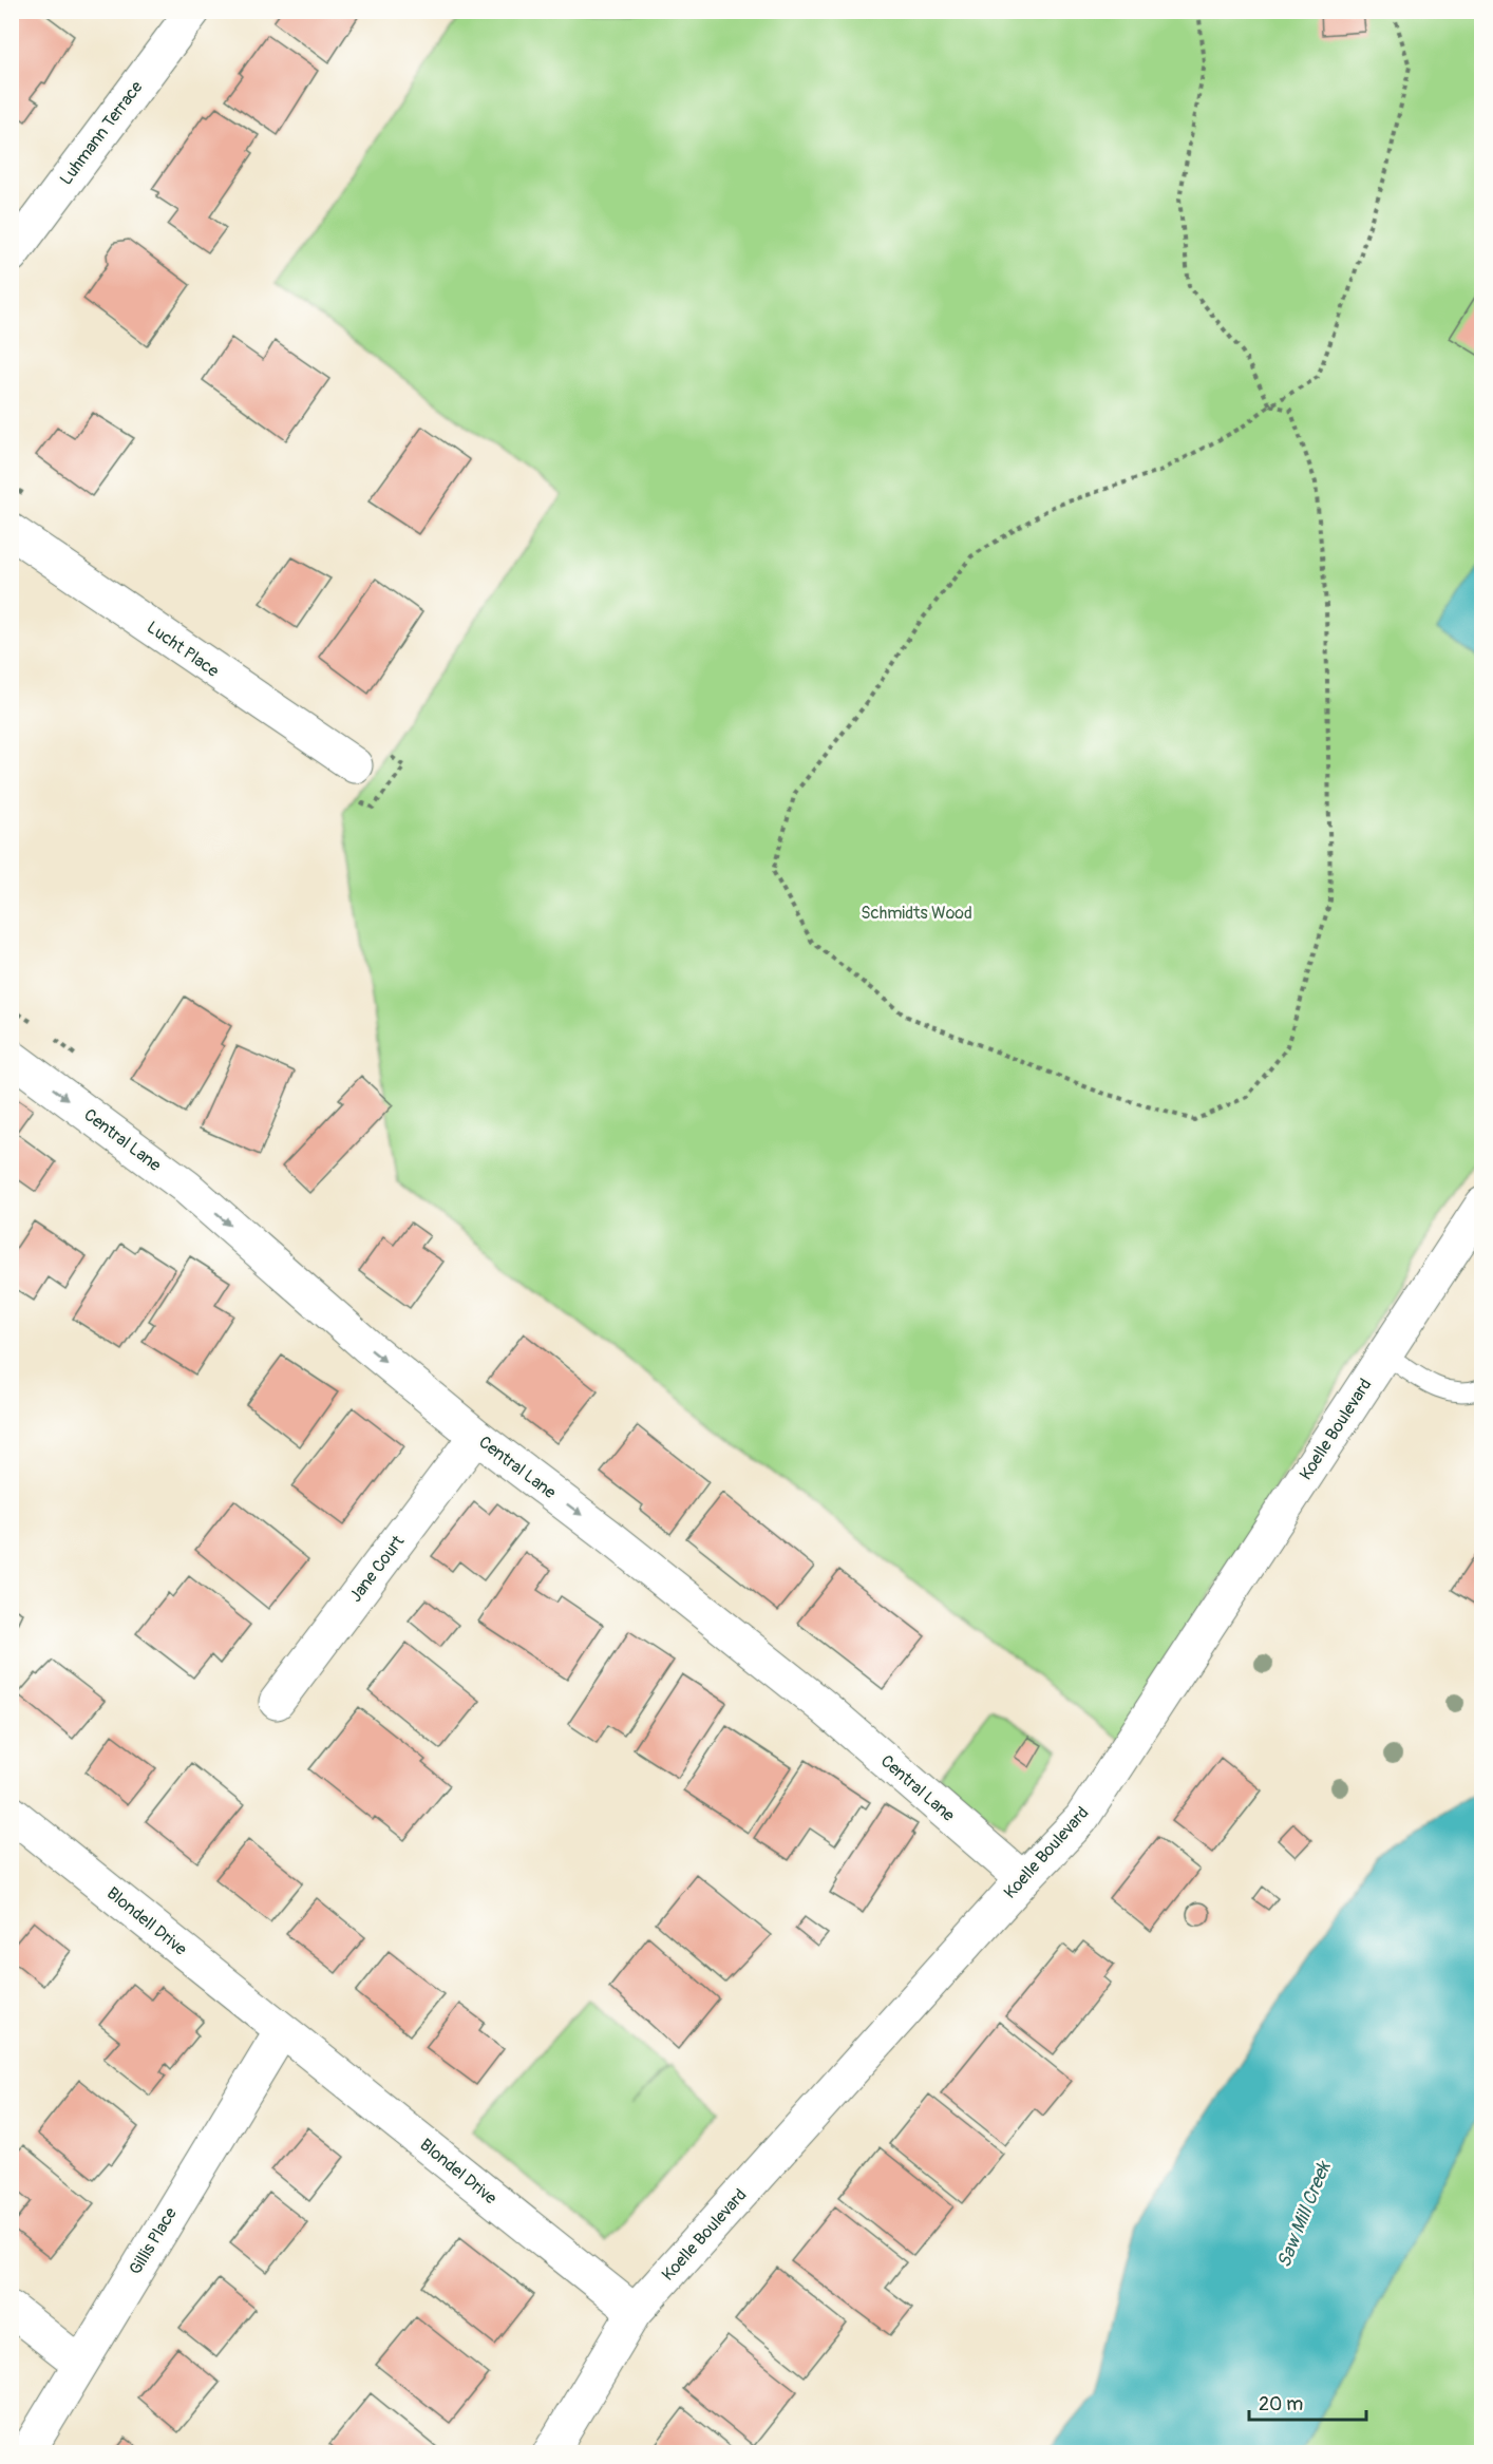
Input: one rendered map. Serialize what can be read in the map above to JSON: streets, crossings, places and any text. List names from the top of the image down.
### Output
{
  "streets": {
    "street": [
      "Luhmann Terrace",
      "Lucht Place",
      "Central Lane",
      "Koelle Boulevard",
      "Jane Court",
      "Blondell Drive",
      "Blondel Drive",
      "Gillis Place"
    ]
  },
  "crossings": [
    ["Central Lane", "Koelle Boulevard"],
    ["Central Lane", "Jane Court"],
    ["Koelle Boulevard", "Blondel Drive"],
    ["Blondell Drive", "Blondel Drive"],
    ["Blondell Drive", "Gillis Place"],
    ["Blondel Drive", "Gillis Place"]
  ],
  "one_way": ["Central Lane"],
  "water": ["Saw Mill Creek"],
  "parks": ["Schmidts Wood"],
  "scale_bar": "20 m"
}
